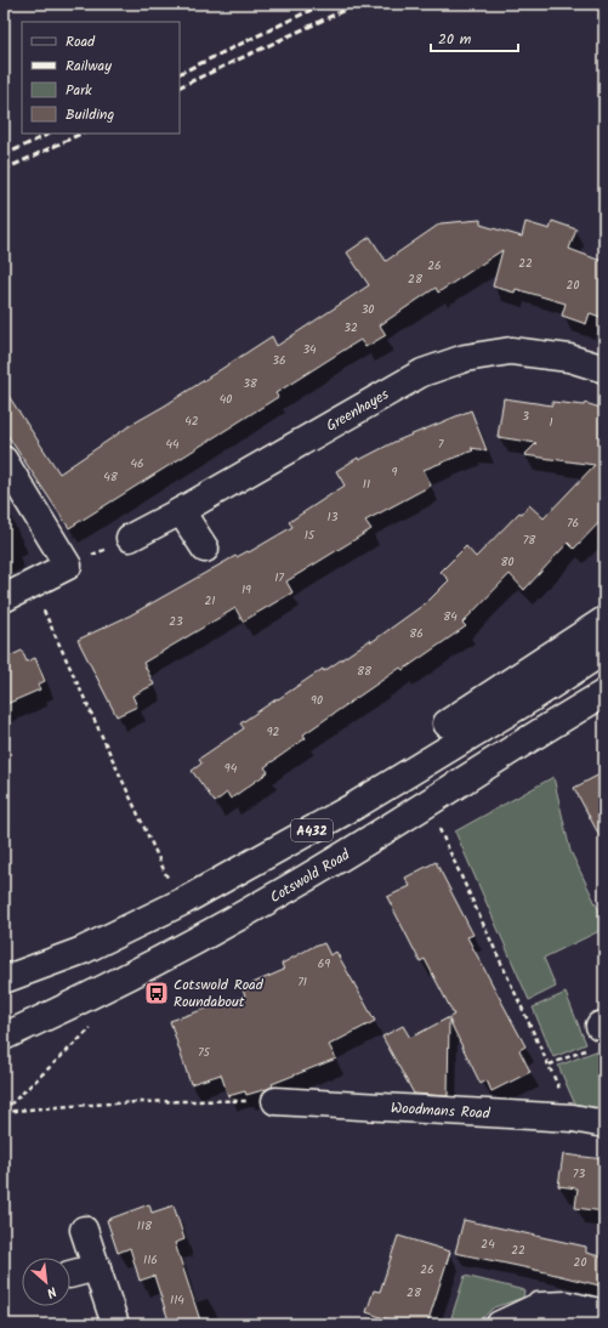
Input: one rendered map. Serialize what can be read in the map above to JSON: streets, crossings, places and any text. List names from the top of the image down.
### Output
{
  "streets": {
    "street": [
      "Greenhayes",
      "A432",
      "Cotswold Road",
      "Woodmans Road"
    ]
  },
  "places": {
    "bus stop": ["Cotswold Road Roundabout"]
  },
  "house_numbers": [
    "22",
    "26",
    "28",
    "20",
    "30",
    "32",
    "34",
    "36",
    "38",
    "40",
    "3",
    "42",
    "1",
    "44",
    "7",
    "46",
    "9",
    "48",
    "11",
    "13",
    "76",
    "15",
    "78",
    "80",
    "17",
    "19",
    "21",
    "84",
    "23",
    "86",
    "88",
    "90",
    "92",
    "94",
    "69",
    "71",
    "75",
    "73",
    "118",
    "24",
    "22",
    "116",
    "20",
    "26",
    "28",
    "114"
  ],
  "legend": [
    "Road",
    "Railway",
    "Park",
    "Building"
  ],
  "scale_bar": "20 m",
  "north": "bottom right"
}
